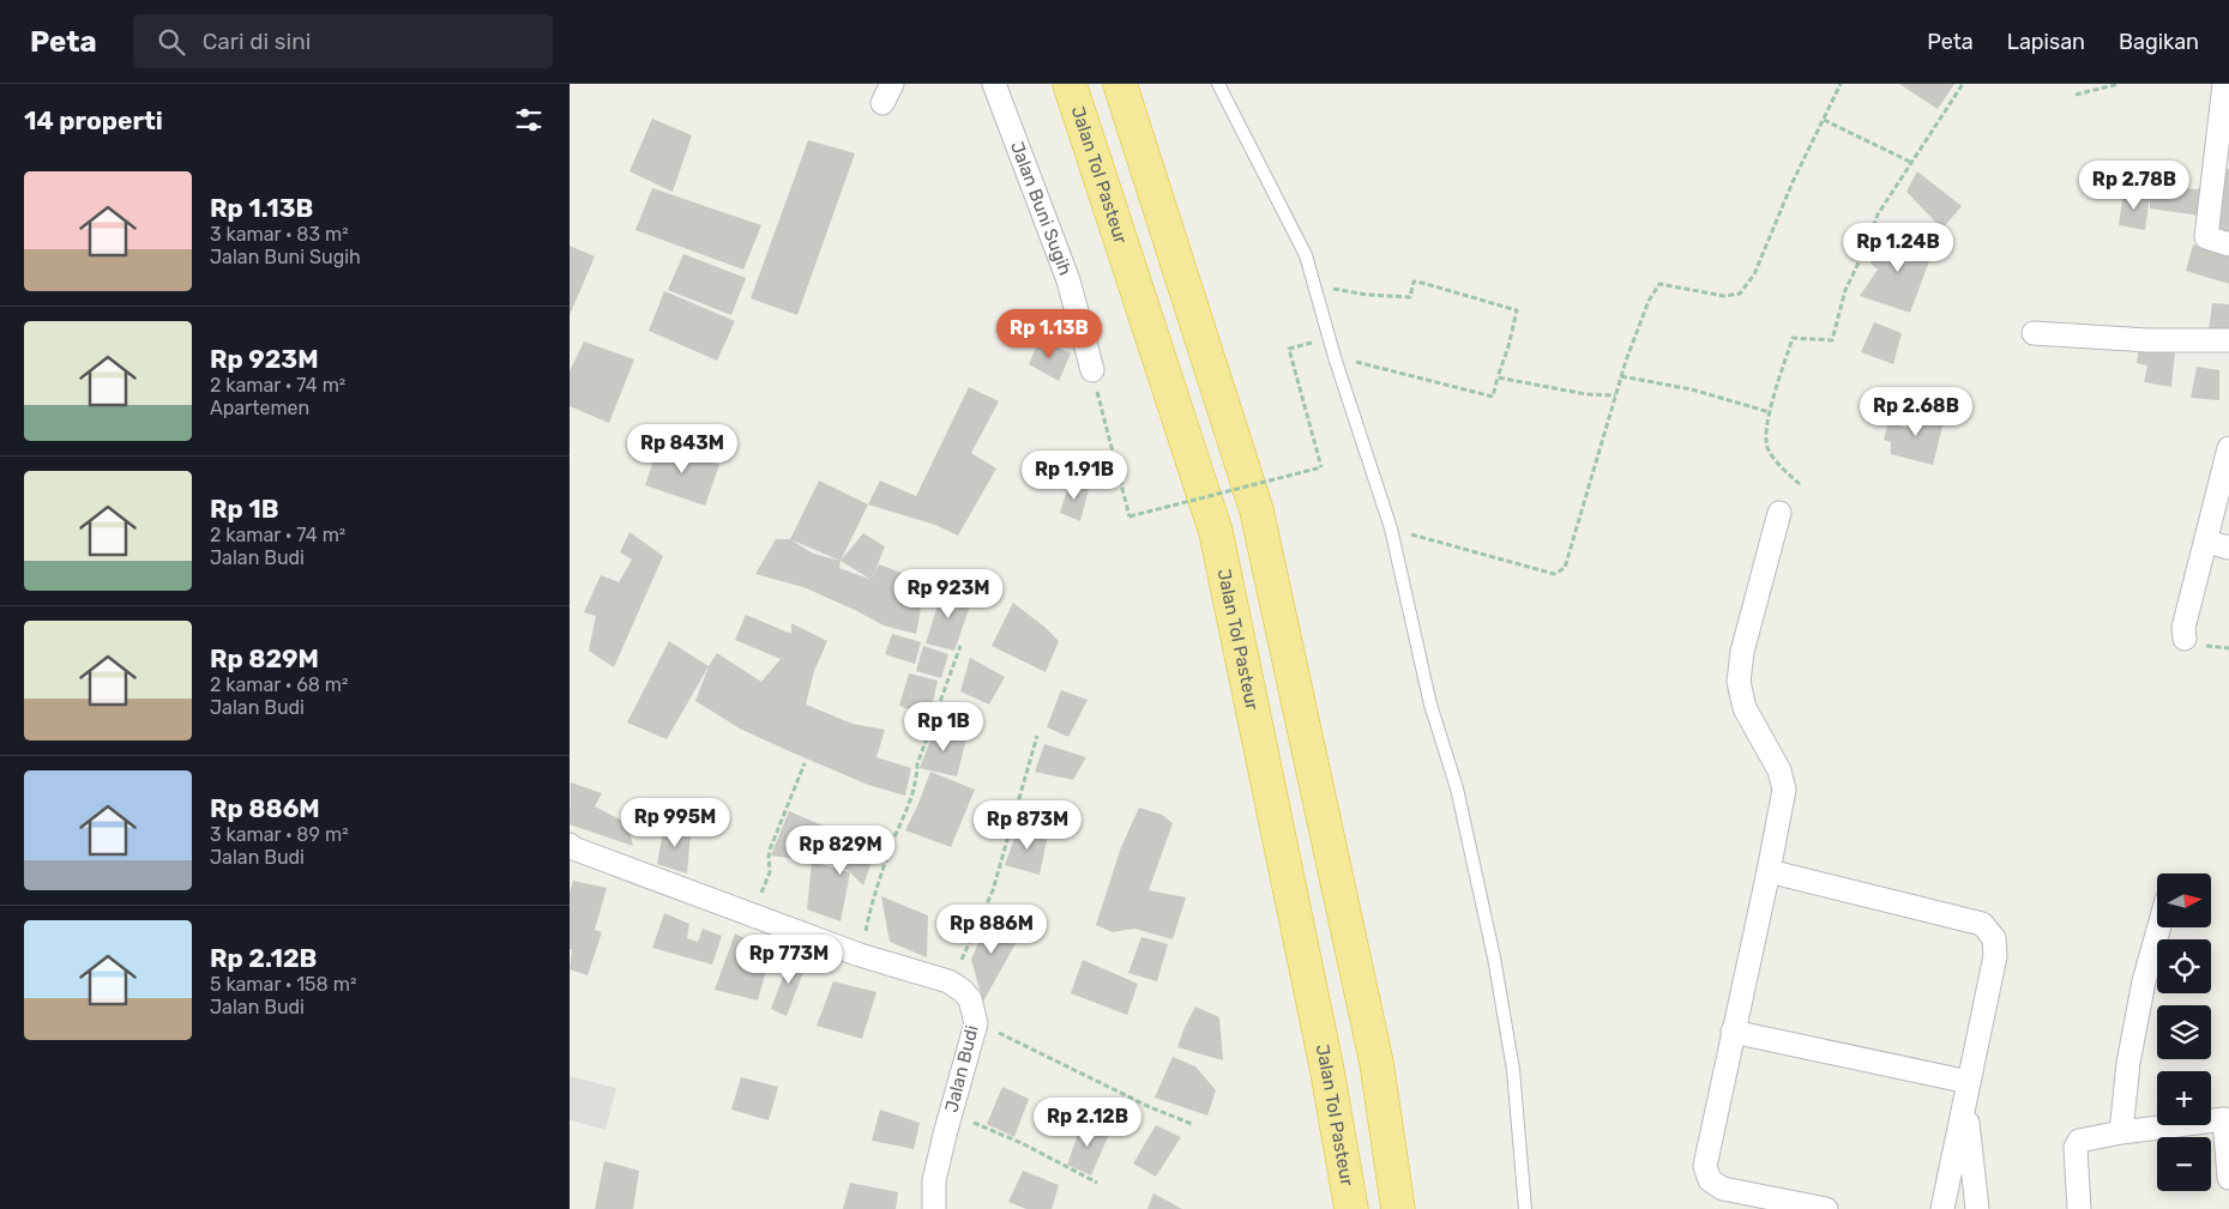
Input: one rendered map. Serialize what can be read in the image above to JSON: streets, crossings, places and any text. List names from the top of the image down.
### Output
{
  "streets": {
    "highway": ["Jalan Tol Pasteur"],
    "street": ["Jalan Buni Sugih", "Jalan Budi"]
  },
  "north": "right",
  "page": {
    "header": "Peta",
    "search": "Cari di sini",
    "nav": ["Peta", "Lapisan", "Bagikan"],
    "heading": "14 properti",
    "list": [
      {
        "name": "Rp 1.13B",
        "note": "3 kamar · 83 m² · Jalan Buni Sugih"
      },
      {
        "name": "Rp 923M",
        "note": "2 kamar · 74 m² · Apartemen"
      },
      {
        "name": "Rp 1B",
        "note": "2 kamar · 74 m² · Jalan Budi"
      },
      {
        "name": "Rp 829M",
        "note": "2 kamar · 68 m² · Jalan Budi"
      },
      {
        "name": "Rp 886M",
        "note": "3 kamar · 89 m² · Jalan Budi"
      },
      {
        "name": "Rp 2.12B",
        "note": "5 kamar · 158 m² · Jalan Budi"
      }
    ],
    "price": [
      "Rp 2.78B",
      "Rp 1.24B",
      "Rp 1.13B",
      "Rp 2.68B",
      "Rp 843M",
      "Rp 1.91B",
      "Rp 923M",
      "Rp 1B",
      "Rp 995M",
      "Rp 873M",
      "Rp 829M",
      "Rp 886M",
      "Rp 773M",
      "Rp 2.12B"
    ],
    "map_buttons": ["+", "−"]
  }
}
